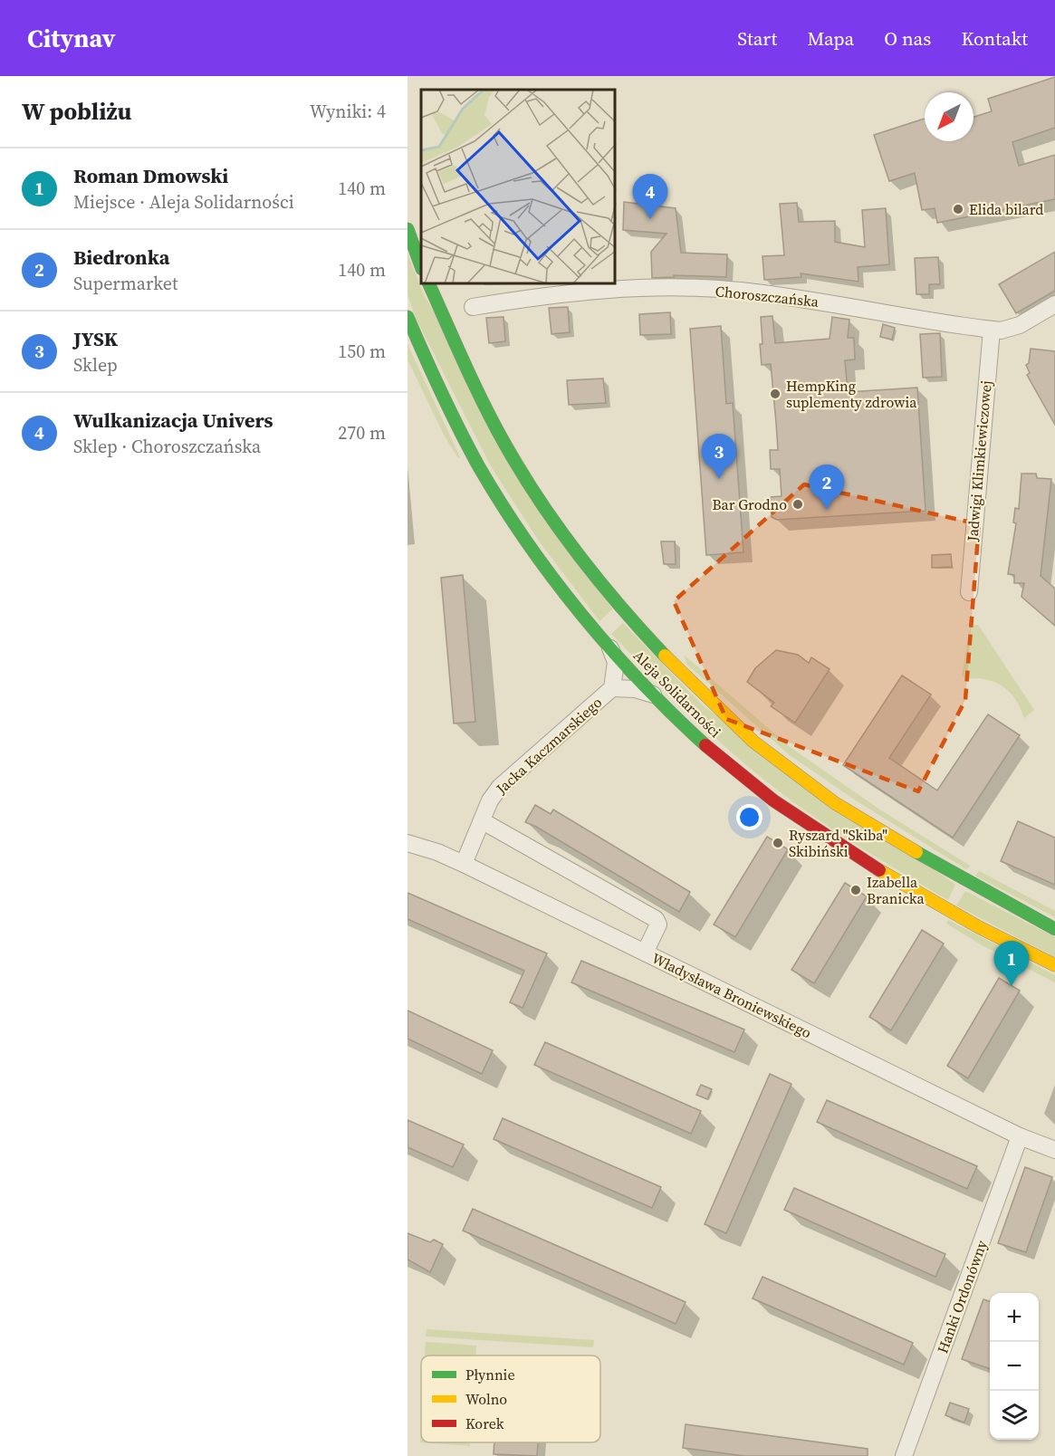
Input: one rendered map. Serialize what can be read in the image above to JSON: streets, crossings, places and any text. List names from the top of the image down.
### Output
{
  "streets": {
    "main road": ["Aleja Solidarności"],
    "street": [
      "Choroszczańska",
      "Jadwigi Klimkiewiczowej",
      "Jacka Kaczmarskiego",
      "Władysława Broniewskiego",
      "Hanki Ordonówny"
    ]
  },
  "crossings": [
    ["Choroszczańska", "Jadwigi Klimkiewiczowej"],
    ["Aleja Solidarności", "Jacka Kaczmarskiego"],
    ["Jacka Kaczmarskiego", "Władysława Broniewskiego"],
    ["Władysława Broniewskiego", "Hanki Ordonówny"]
  ],
  "places": [
    "Elida bilard",
    "HempKing suplementy zdrowia",
    "Bar Grodno",
    "Ryszard \"Skiba\" Skibiński",
    "Izabella Branicka"
  ],
  "legend": ["Płynnie", "Wolno", "Korek"],
  "north": "bottom left",
  "page": {
    "header": "Citynav",
    "nav": [
      "Start",
      "Mapa",
      "O nas",
      "Kontakt"
    ],
    "heading": ["W pobliżu", "Wyniki: 4"],
    "list": [
      {
        "mark": "1",
        "name": "Roman Dmowski",
        "note": "Miejsce · Aleja Solidarności",
        "value": "140 m"
      },
      {
        "mark": "2",
        "name": "Biedronka",
        "note": "Supermarket",
        "value": "140 m"
      },
      {
        "mark": "3",
        "name": "JYSK",
        "note": "Sklep",
        "value": "150 m"
      },
      {
        "mark": "4",
        "name": "Wulkanizacja Univers",
        "note": "Sklep · Choroszczańska",
        "value": "270 m"
      }
    ],
    "pins": [
      "4",
      "3",
      "2",
      "1"
    ],
    "map_buttons": ["+", "−"]
  }
}
